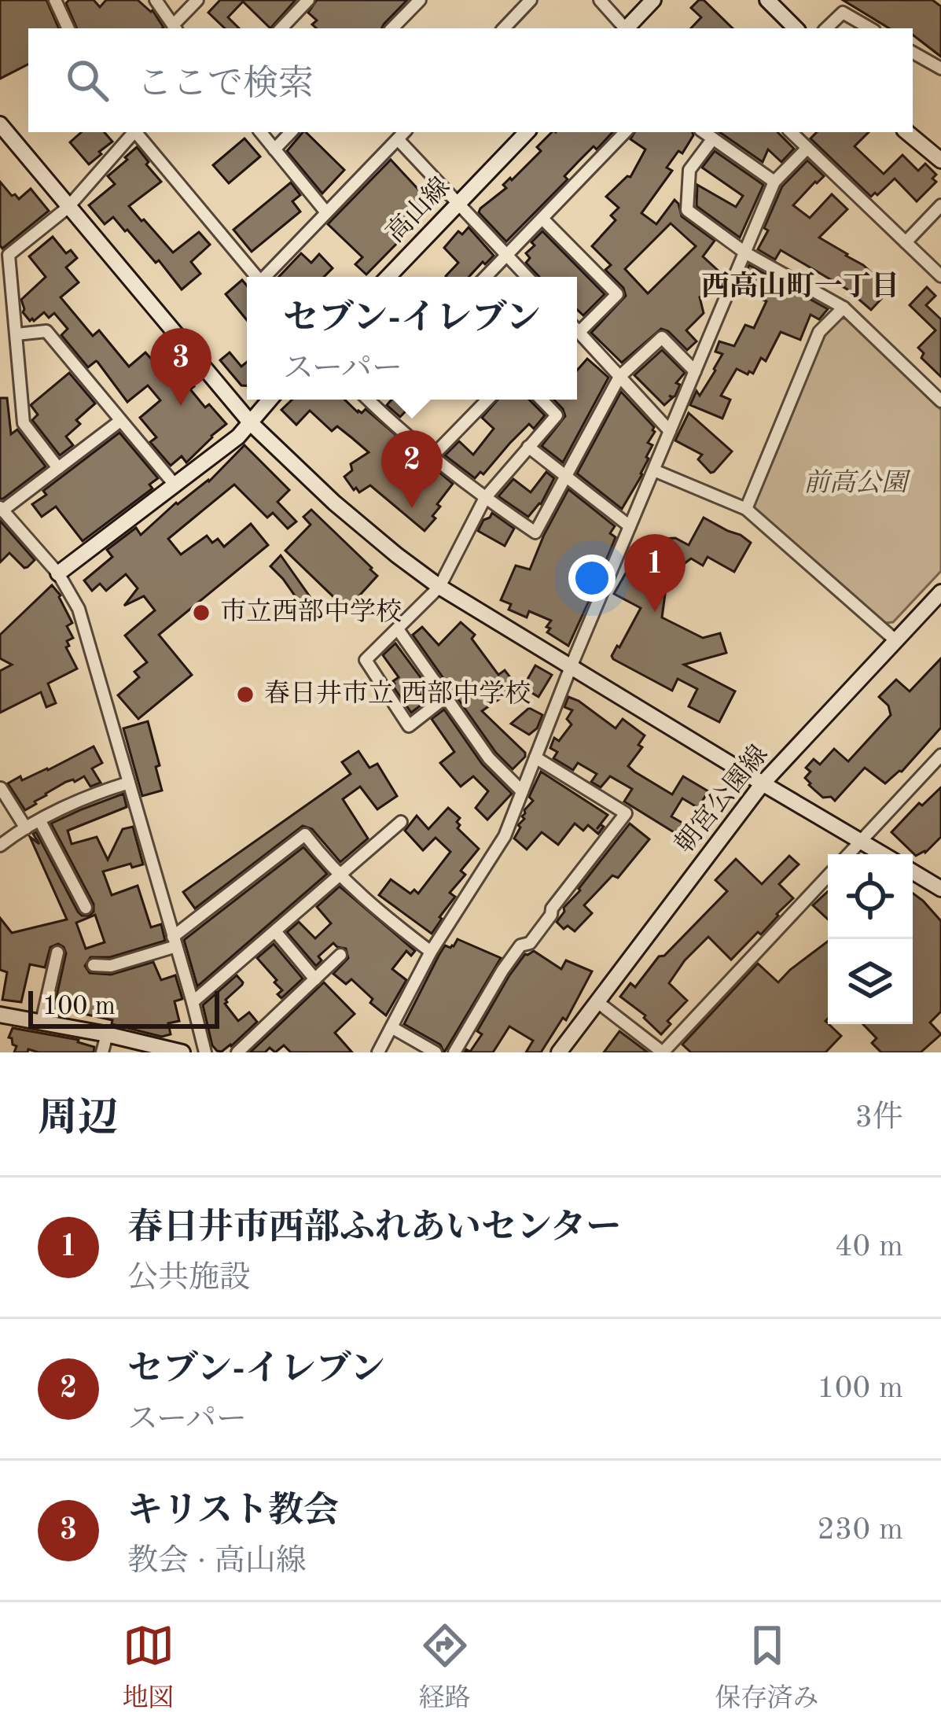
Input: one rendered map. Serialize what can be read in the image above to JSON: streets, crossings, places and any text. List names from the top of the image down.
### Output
{
  "streets": {
    "street": ["高山線", "朝宮公園線"]
  },
  "districts": ["西高山町一丁目"],
  "parks": ["前高公園"],
  "places": ["市立西部中学校", "春日井市立 西部中学校"],
  "scale_bar": "100 m",
  "page": {
    "search": "ここで検索",
    "popup": ["セブン-イレブン", "スーパー"],
    "pins": ["3", "2", "1"],
    "scale": "100 m",
    "heading": ["周辺", "3件"],
    "list": [
      {
        "mark": "1",
        "name": "春日井市西部ふれあいセンター",
        "note": "公共施設",
        "value": "40 m"
      },
      {
        "mark": "2",
        "name": "セブン-イレブン",
        "note": "スーパー",
        "value": "100 m"
      },
      {
        "mark": "3",
        "name": "キリスト教会",
        "note": "教会 · 高山線",
        "value": "230 m"
      }
    ],
    "nav": ["地図", "経路", "保存済み"]
  }
}
